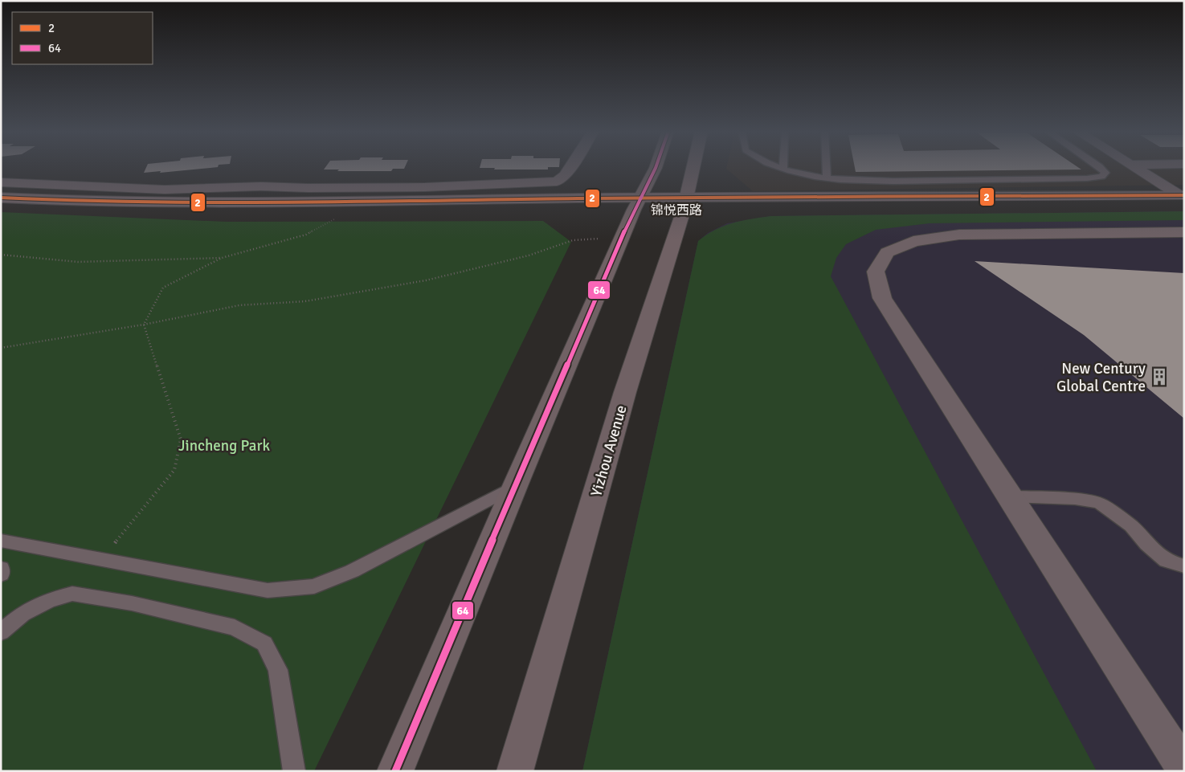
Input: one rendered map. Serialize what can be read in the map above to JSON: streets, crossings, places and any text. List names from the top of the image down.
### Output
{
  "streets": {
    "main road": ["锦悦西路", "Yizhou Avenue"]
  },
  "crossings": [
    ["锦悦西路", "Yizhou Avenue"]
  ],
  "parks": ["Jincheng Park"],
  "places": {
    "building": ["New Century Global Centre"]
  },
  "lines": ["transit line 64", "transit line 2"],
  "legend": ["2", "64"]
}
